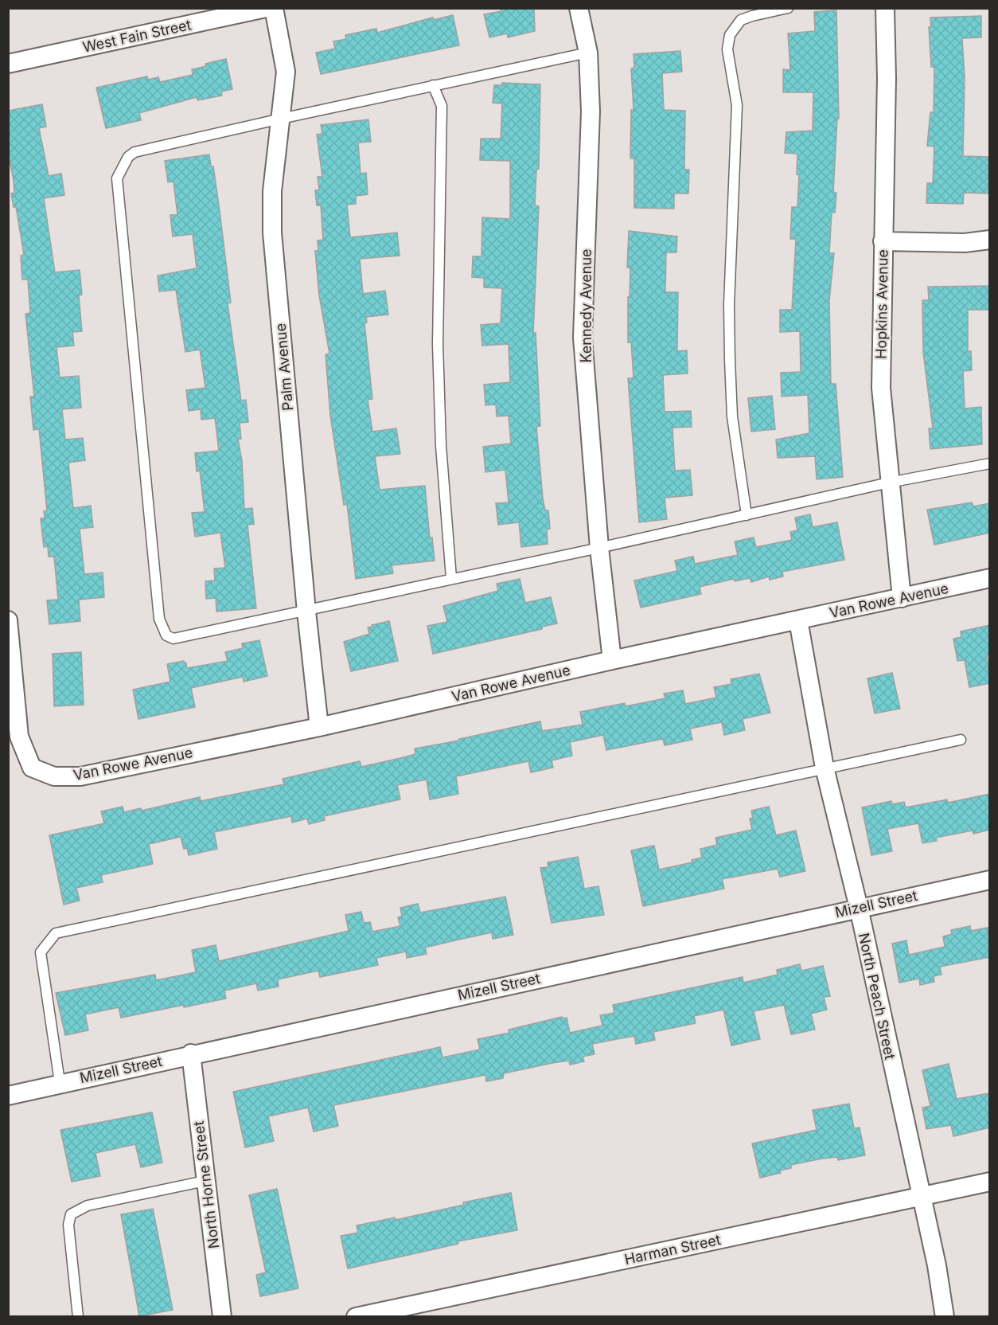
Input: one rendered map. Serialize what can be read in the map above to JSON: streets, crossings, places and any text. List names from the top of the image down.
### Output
{
  "streets": {
    "street": [
      "West Fain Street",
      "Hopkins Avenue",
      "Kennedy Avenue",
      "Palm Avenue",
      "Van Rowe Avenue",
      "Mizell Street",
      "North Peach Street",
      "North Horne Street",
      "Harman Street"
    ]
  },
  "crossings": [
    ["Hopkins Avenue", "Van Rowe Avenue"],
    ["Kennedy Avenue", "Van Rowe Avenue"],
    ["Palm Avenue", "Van Rowe Avenue"],
    ["Van Rowe Avenue", "North Peach Street"],
    ["Mizell Street", "North Peach Street"],
    ["Mizell Street", "North Horne Street"],
    ["North Peach Street", "Harman Street"]
  ]
}
